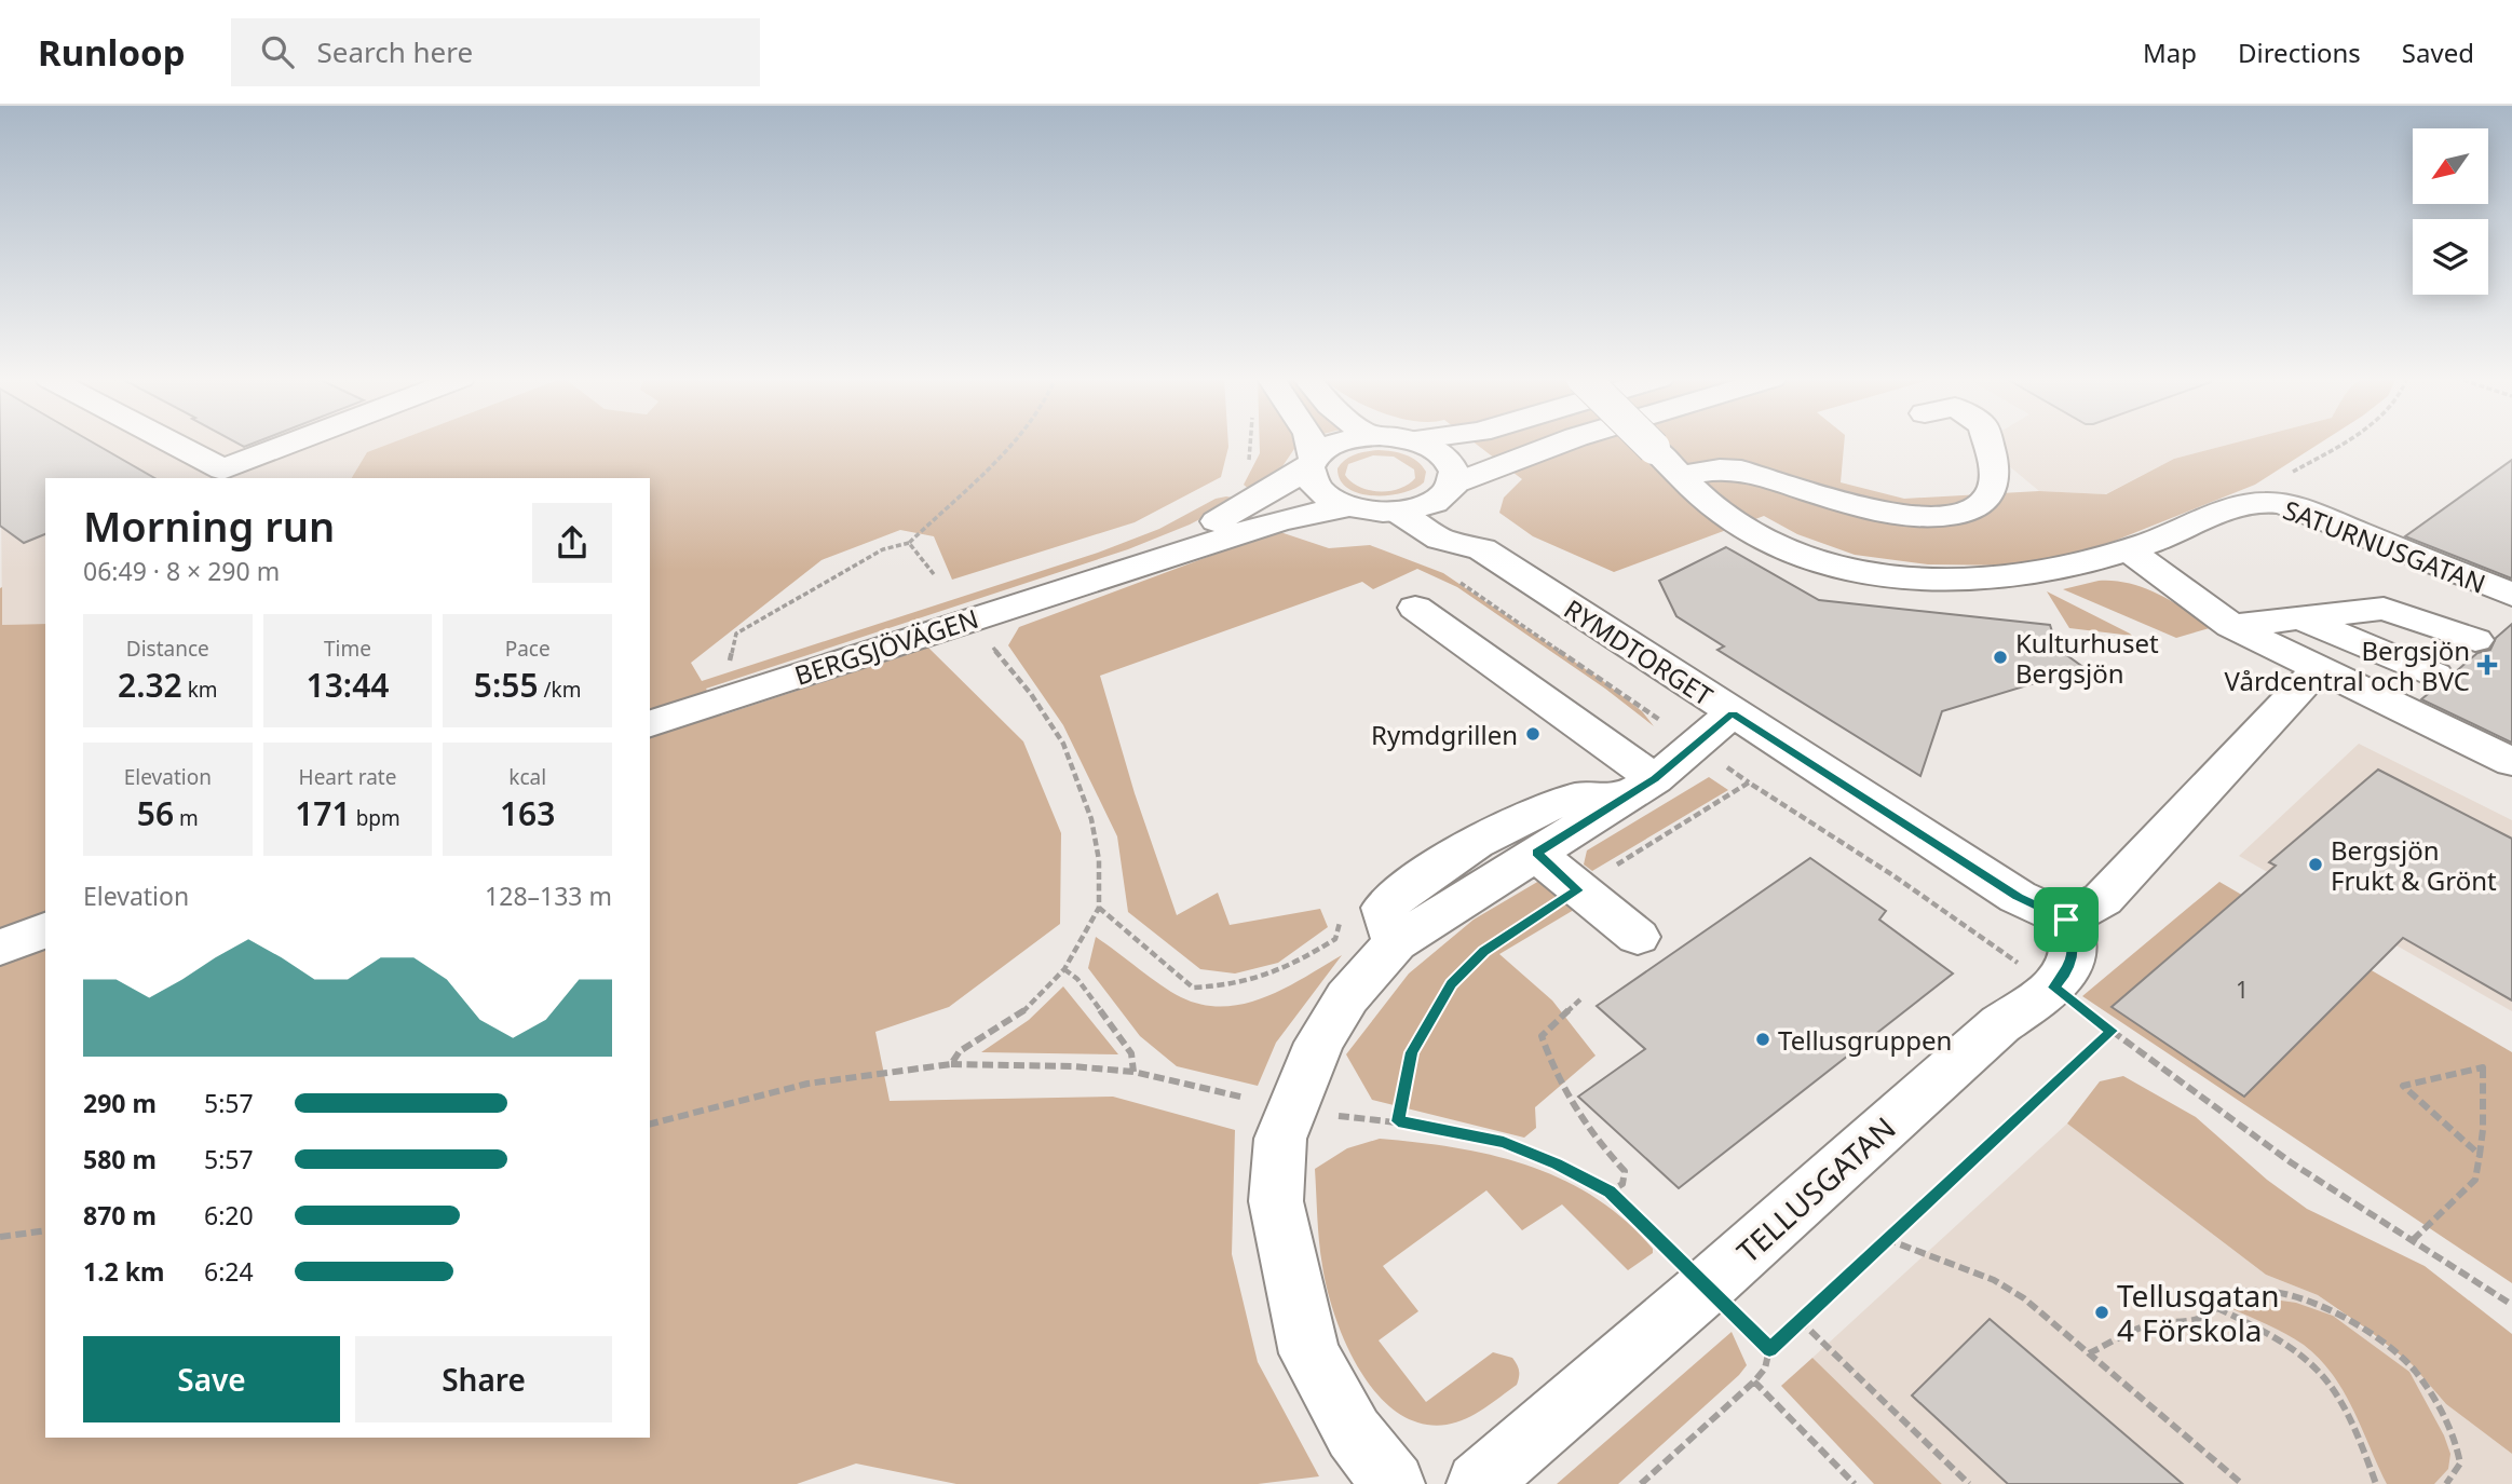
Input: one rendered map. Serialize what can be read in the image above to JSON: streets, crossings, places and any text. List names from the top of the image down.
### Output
{
  "streets": {
    "street": [
      "SATURNUSGATAN",
      "BERGSJÖVÄGEN",
      "RYMDTORGET",
      "TELLUSGATAN"
    ]
  },
  "crossings": [
    ["BERGSJÖVÄGEN", "RYMDTORGET"]
  ],
  "places": {
    "other": [
      "Kulturhuset Bergsjön",
      "Rymdgrillen",
      "Bergsjön Frukt & Grönt",
      "Tellusgruppen",
      "Tellusgatan 4 Förskola"
    ],
    "health": ["Bergsjön Vårdcentral och BVC"]
  },
  "house_numbers": ["1"],
  "north": "bottom left",
  "page": {
    "header": "Runloop",
    "search": "Search here",
    "nav": ["Map", "Directions", "Saved"],
    "heading": ["Morning run", "06:49 · 8 × 290 m"],
    "stats": [
      ["Distance", "2.32 km"],
      ["Time", "13:44"],
      ["Pace", "5:55 /km"],
      ["Elevation", "56 m"],
      ["Heart rate", "171 bpm"],
      ["kcal", "163"]
    ],
    "chart": ["Elevation", "128–133 m"],
    "list": [
      {
        "name": "290 m",
        "note": "5:57"
      },
      {
        "name": "580 m",
        "note": "5:57"
      },
      {
        "name": "870 m",
        "note": "6:20"
      },
      {
        "name": "1.2 km",
        "note": "6:24"
      }
    ],
    "buttons": ["Save", "Share"]
  }
}
